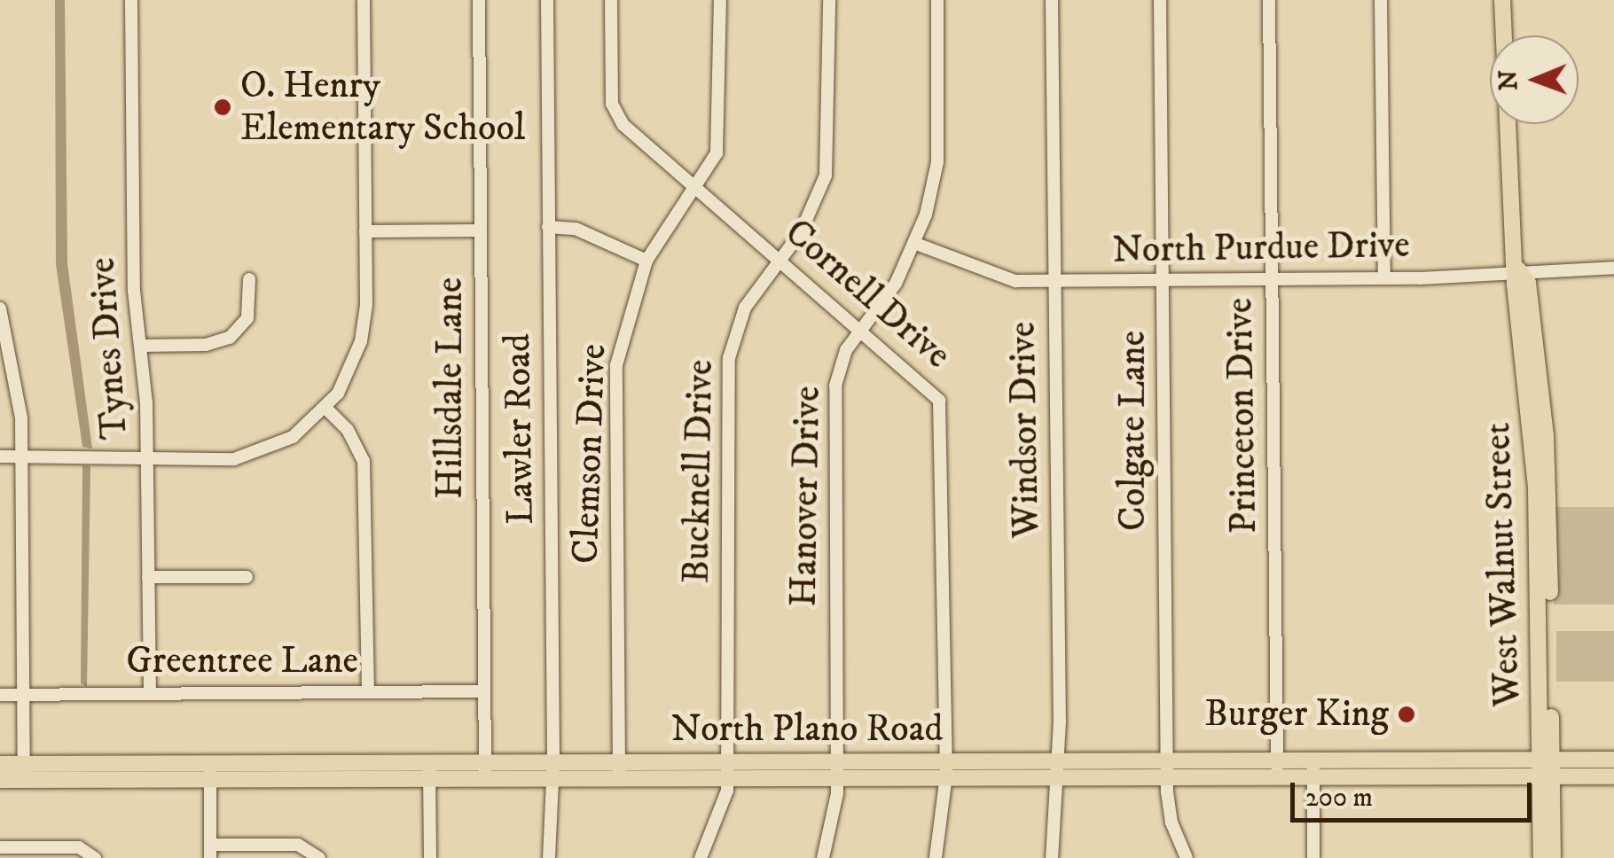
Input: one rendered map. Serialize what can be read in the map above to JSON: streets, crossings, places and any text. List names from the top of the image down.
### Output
{
  "streets": {
    "main road": ["West Walnut Street", "North Plano Road"],
    "street": [
      "North Purdue Drive",
      "Cornell Drive",
      "Tynes Drive",
      "Hillsdale Lane",
      "Princeton Drive",
      "Lawler Road",
      "Windsor Drive",
      "Colgate Lane",
      "Clemson Drive",
      "Bucknell Drive",
      "Hanover Drive",
      "Greentree Lane"
    ]
  },
  "crossings": [
    ["North Purdue Drive", "Princeton Drive"],
    ["North Purdue Drive", "Windsor Drive"],
    ["North Purdue Drive", "Colgate Lane"],
    ["North Purdue Drive", "Hanover Drive"],
    ["North Purdue Drive", "West Walnut Street"],
    ["Cornell Drive", "Clemson Drive"],
    ["Cornell Drive", "Bucknell Drive"],
    ["Cornell Drive", "Hanover Drive"],
    ["Cornell Drive", "North Plano Road"],
    ["Tynes Drive", "Greentree Lane"],
    ["Hillsdale Lane", "Greentree Lane"],
    ["Hillsdale Lane", "North Plano Road"],
    ["Princeton Drive", "North Plano Road"],
    ["Lawler Road", "North Plano Road"],
    ["Windsor Drive", "North Plano Road"],
    ["Colgate Lane", "North Plano Road"],
    ["Clemson Drive", "North Plano Road"],
    ["Bucknell Drive", "North Plano Road"],
    ["Hanover Drive", "North Plano Road"],
    ["West Walnut Street", "North Plano Road"]
  ],
  "places": ["O. Henry Elementary School", "Burger King"],
  "scale_bar": "200 m",
  "north": "left"
}
